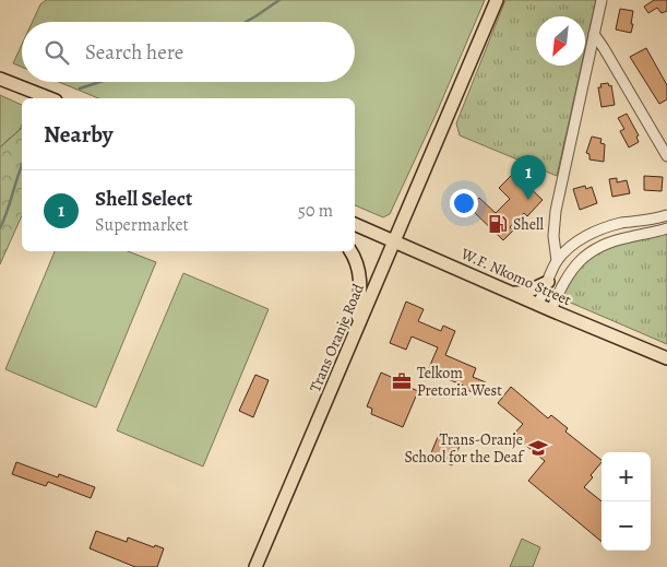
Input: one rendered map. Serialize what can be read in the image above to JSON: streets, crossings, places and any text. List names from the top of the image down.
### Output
{
  "streets": {
    "main road": ["W.F. Nkomo Street", "Trans Oranje Road"]
  },
  "crossings": [
    ["W.F. Nkomo Street", "Trans Oranje Road"]
  ],
  "places": {
    "fuel station": ["Shell"],
    "office": ["Telkom Pretoria West"],
    "school or university": ["Trans-Oranje School for the Deaf"]
  },
  "north": "bottom left",
  "page": {
    "search": "Search here",
    "heading": "Nearby",
    "pins": "1",
    "list": [
      {
        "mark": "1",
        "name": "Shell Select",
        "note": "Supermarket",
        "value": "50 m"
      }
    ],
    "map_buttons": ["+", "−"]
  }
}
